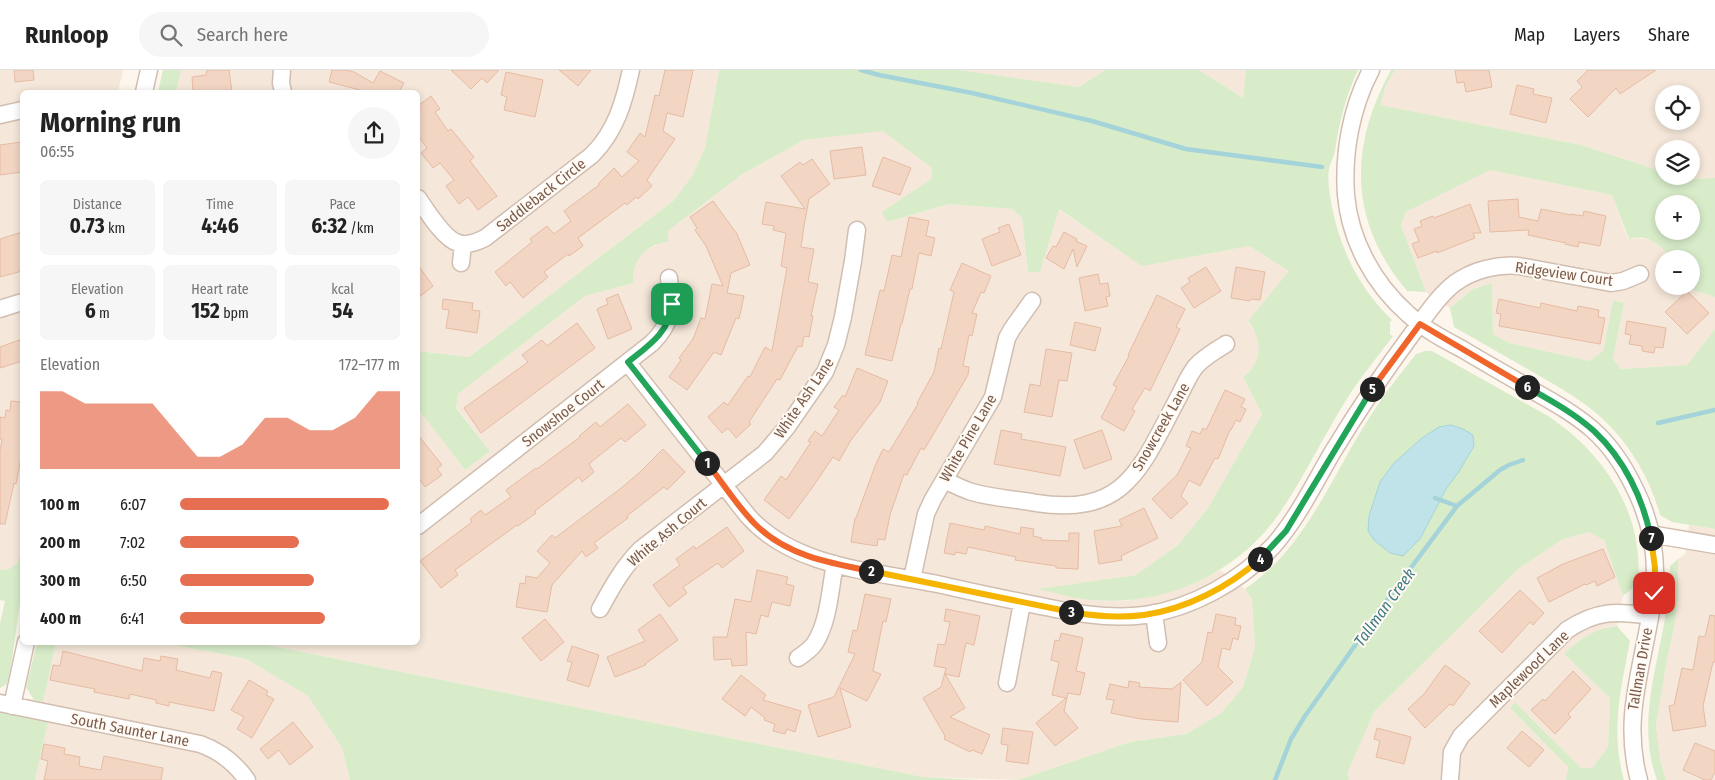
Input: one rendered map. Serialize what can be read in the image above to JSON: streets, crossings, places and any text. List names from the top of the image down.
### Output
{
  "streets": {
    "street": [
      "Saddleback Circle",
      "Ridgeview Court",
      "White Ash Lane",
      "Snowshoe Court",
      "Snowcreek Lane",
      "White Pine Lane",
      "White Ash Court",
      "Maplewood Lane",
      "Tallman Drive",
      "South Saunter Lane"
    ]
  },
  "crossings": [
    ["Ridgeview Court", "White Ash Lane"],
    ["Ridgeview Court", "Snowshoe Court"],
    ["Ridgeview Court", "White Pine Lane"],
    ["Ridgeview Court", "White Ash Court"],
    ["Ridgeview Court", "Tallman Drive"],
    ["White Ash Lane", "White Ash Court"],
    ["Snowcreek Lane", "White Pine Lane"],
    ["Maplewood Lane", "Tallman Drive"]
  ],
  "water": ["Tallman Creek"],
  "page": {
    "header": "Runloop",
    "search": "Search here",
    "nav": ["Map", "Layers", "Share"],
    "map_buttons": ["+", "−"],
    "heading": ["Morning run", "06:55"],
    "stats": [
      ["Distance", "0.73 km"],
      ["Time", "4:46"],
      ["Pace", "6:32 /km"],
      ["Elevation", "6 m"],
      ["Heart rate", "152 bpm"],
      ["kcal", "54"]
    ],
    "chart": ["Elevation", "172–177 m"],
    "pins": [
      "6",
      "5",
      "1",
      "7",
      "4",
      "2",
      "3"
    ],
    "list": [
      {
        "name": "100 m",
        "note": "6:07"
      },
      {
        "name": "200 m",
        "note": "7:02"
      },
      {
        "name": "300 m",
        "note": "6:50"
      },
      {
        "name": "400 m",
        "note": "6:41"
      }
    ]
  }
}
